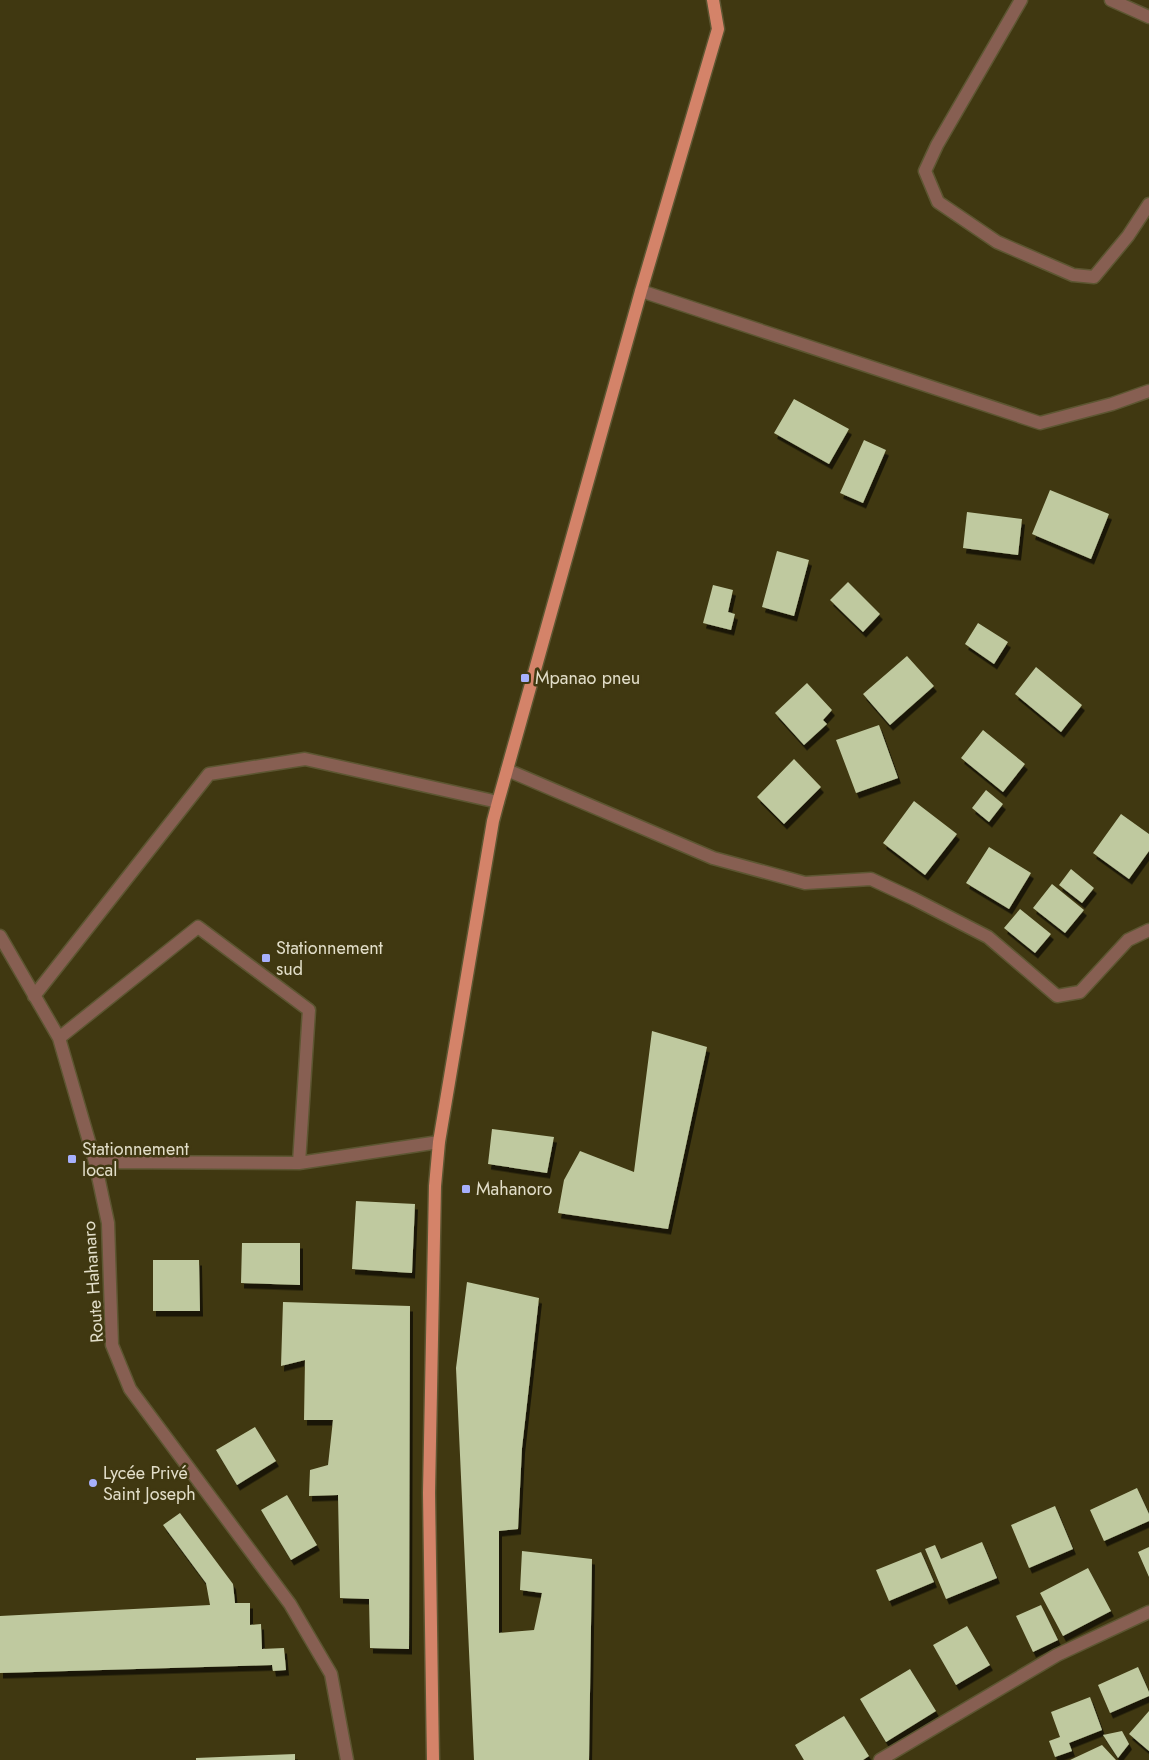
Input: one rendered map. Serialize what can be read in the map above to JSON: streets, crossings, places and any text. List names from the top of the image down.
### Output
{
  "streets": {
    "street": ["Route Hahanaro"]
  },
  "places": {
    "transit": [
      "Mpanao pneu",
      "Stationnement sud",
      "Stationnement local",
      "Mahanoro"
    ],
    "other": ["Lycée Privé Saint Joseph"]
  }
}
